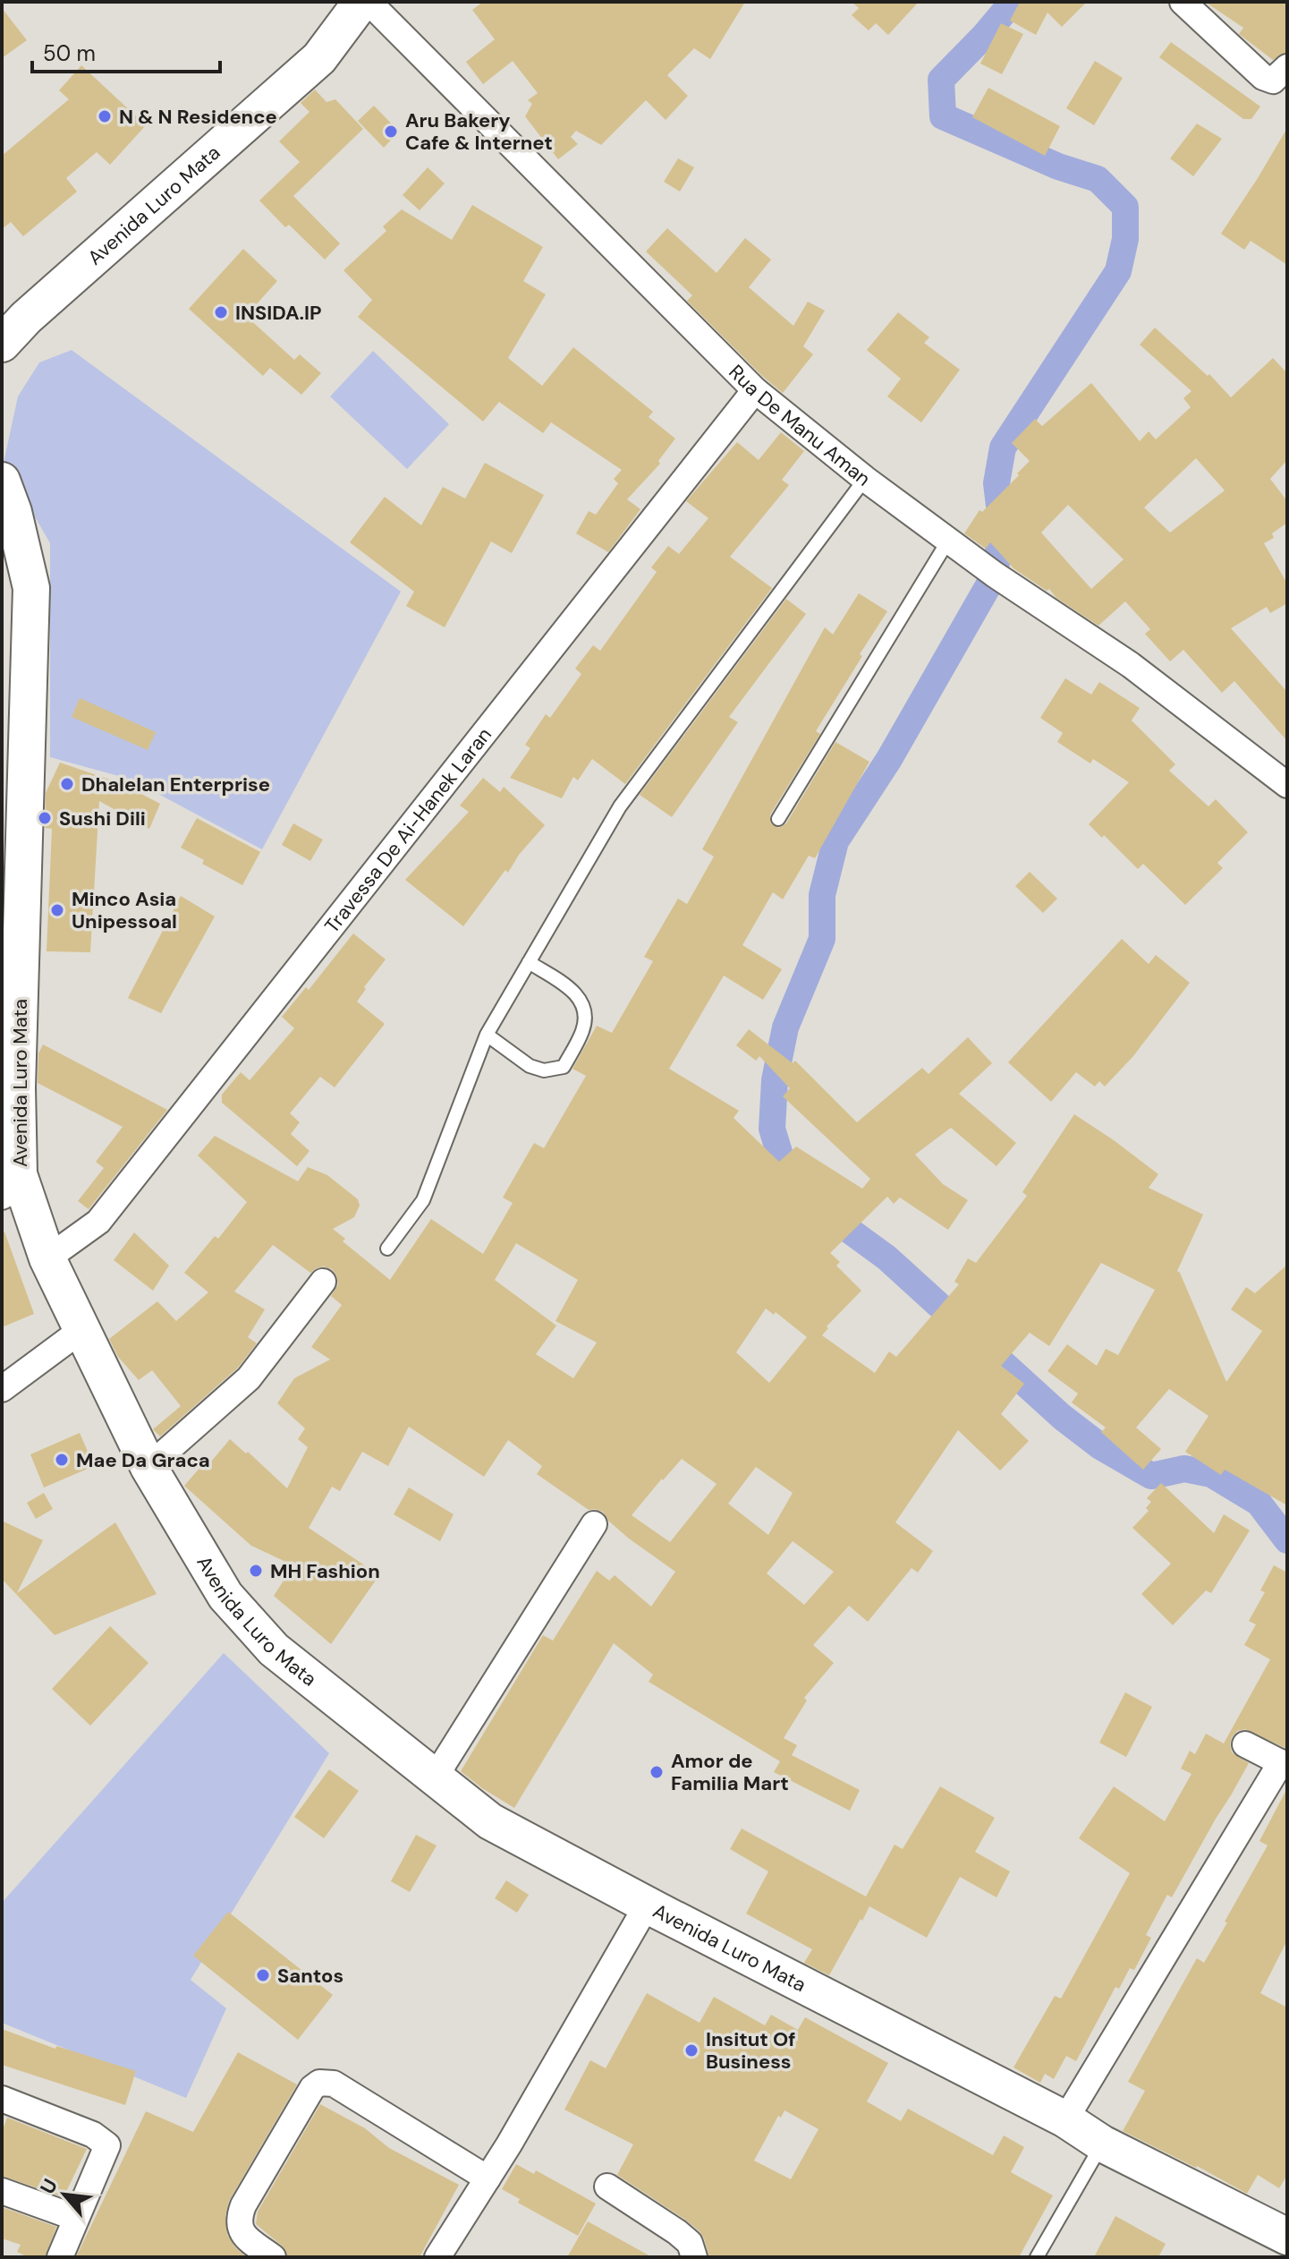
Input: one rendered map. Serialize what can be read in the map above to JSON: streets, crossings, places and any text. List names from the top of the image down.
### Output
{
  "streets": {
    "main road": ["Avenida Luro Mata"],
    "street": ["Rua De Manu Aman", "Travessa De Ai-Hanek Laran"]
  },
  "crossings": [
    ["Avenida Luro Mata", "Travessa De Ai-Hanek Laran"],
    ["Rua De Manu Aman", "Travessa De Ai-Hanek Laran"]
  ],
  "places": [
    "N & N Residence",
    "Aru Bakery Cafe & Internet",
    "INSIDA.IP",
    "Dhalelan Enterprise",
    "Sushi Dili",
    "Minco Asia Unipessoal",
    "Mae Da Graca",
    "MH Fashion",
    "Amor de Familia Mart",
    "Santos",
    "Insitut Of Business"
  ],
  "scale_bar": "50 m",
  "north": "top left"
}
